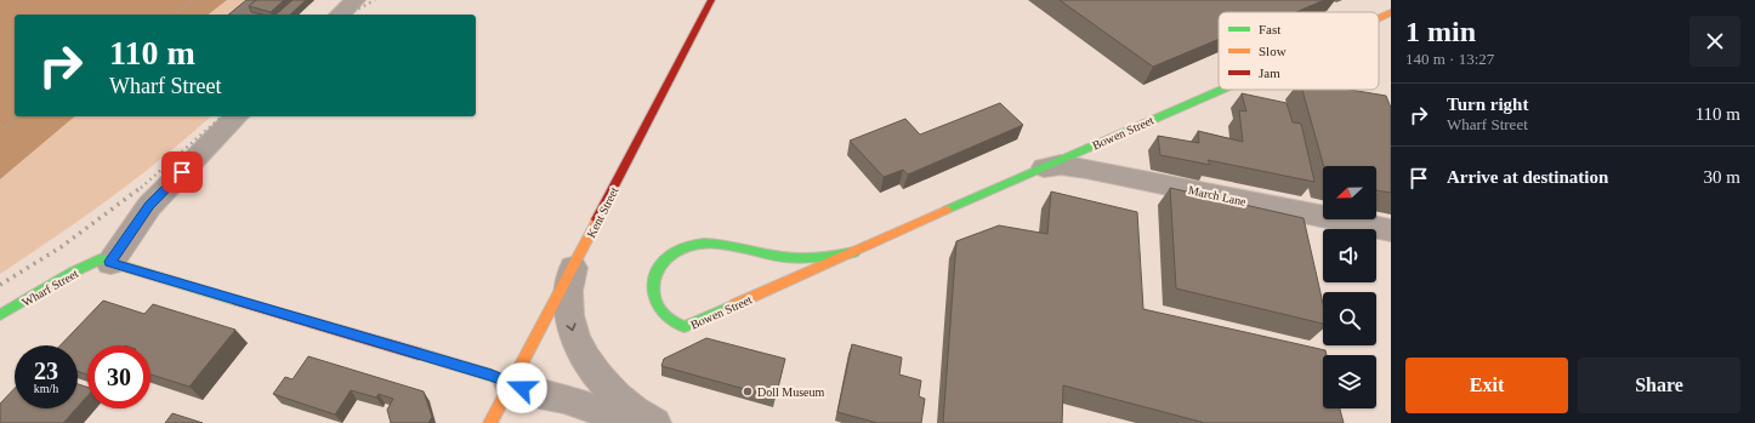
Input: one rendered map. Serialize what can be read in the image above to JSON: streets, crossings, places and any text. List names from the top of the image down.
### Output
{
  "streets": {
    "street": [
      "Bowen Street",
      "March Lane",
      "Kent Street",
      "Wharf Street"
    ]
  },
  "crossings": [
    ["Bowen Street", "March Lane"]
  ],
  "places": ["Doll Museum"],
  "legend": ["Fast", "Slow", "Jam"],
  "north": "left",
  "page": {
    "heading": ["1 min", "140 m · 13:27"],
    "turn": ["110 m", "Wharf Street"],
    "list": [
      {
        "name": "Turn right",
        "note": "Wharf Street",
        "value": "110 m"
      },
      {
        "name": "Arrive at destination",
        "value": "30 m"
      }
    ],
    "speed": "23 km/h",
    "limit": "30",
    "buttons": ["Exit", "Share"]
  }
}
